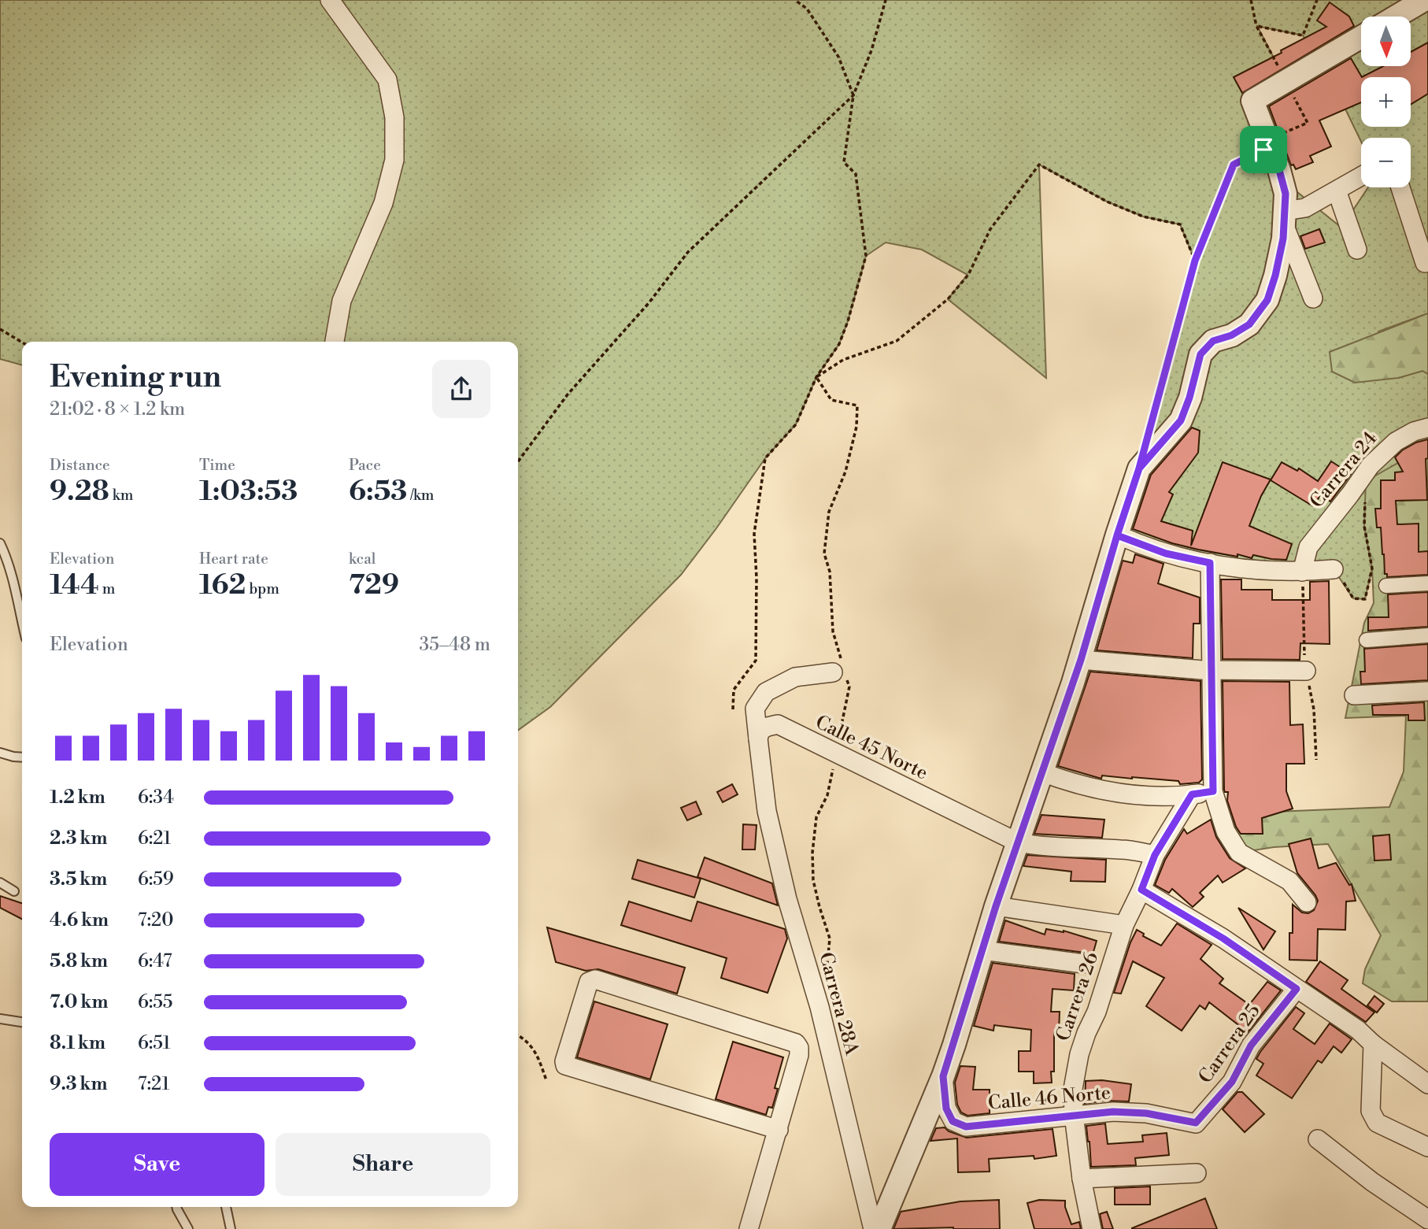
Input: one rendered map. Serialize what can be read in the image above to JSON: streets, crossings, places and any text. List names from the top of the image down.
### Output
{
  "streets": {
    "street": [
      "Carrera 24",
      "Calle 45 Norte",
      "Carrera 26",
      "Carrera 28A",
      "Carrera 25",
      "Calle 46 Norte"
    ]
  },
  "crossings": [
    ["Calle 45 Norte", "Carrera 28A"],
    ["Carrera 26", "Calle 46 Norte"],
    ["Carrera 25", "Calle 46 Norte"]
  ],
  "north": "bottom",
  "page": {
    "map_buttons": ["+", "−"],
    "heading": ["Evening run", "21:02 · 8 × 1.2 km"],
    "stats": [
      ["Distance", "9.28 km"],
      ["Time", "1:03:53"],
      ["Pace", "6:53 /km"],
      ["Elevation", "144 m"],
      ["Heart rate", "162 bpm"],
      ["kcal", "729"]
    ],
    "chart": ["Elevation", "35–48 m"],
    "list": [
      {
        "name": "1.2 km",
        "note": "6:34"
      },
      {
        "name": "2.3 km",
        "note": "6:21"
      },
      {
        "name": "3.5 km",
        "note": "6:59"
      },
      {
        "name": "4.6 km",
        "note": "7:20"
      },
      {
        "name": "5.8 km",
        "note": "6:47"
      },
      {
        "name": "7.0 km",
        "note": "6:55"
      },
      {
        "name": "8.1 km",
        "note": "6:51"
      },
      {
        "name": "9.3 km",
        "note": "7:21"
      }
    ],
    "buttons": ["Save", "Share"]
  }
}
